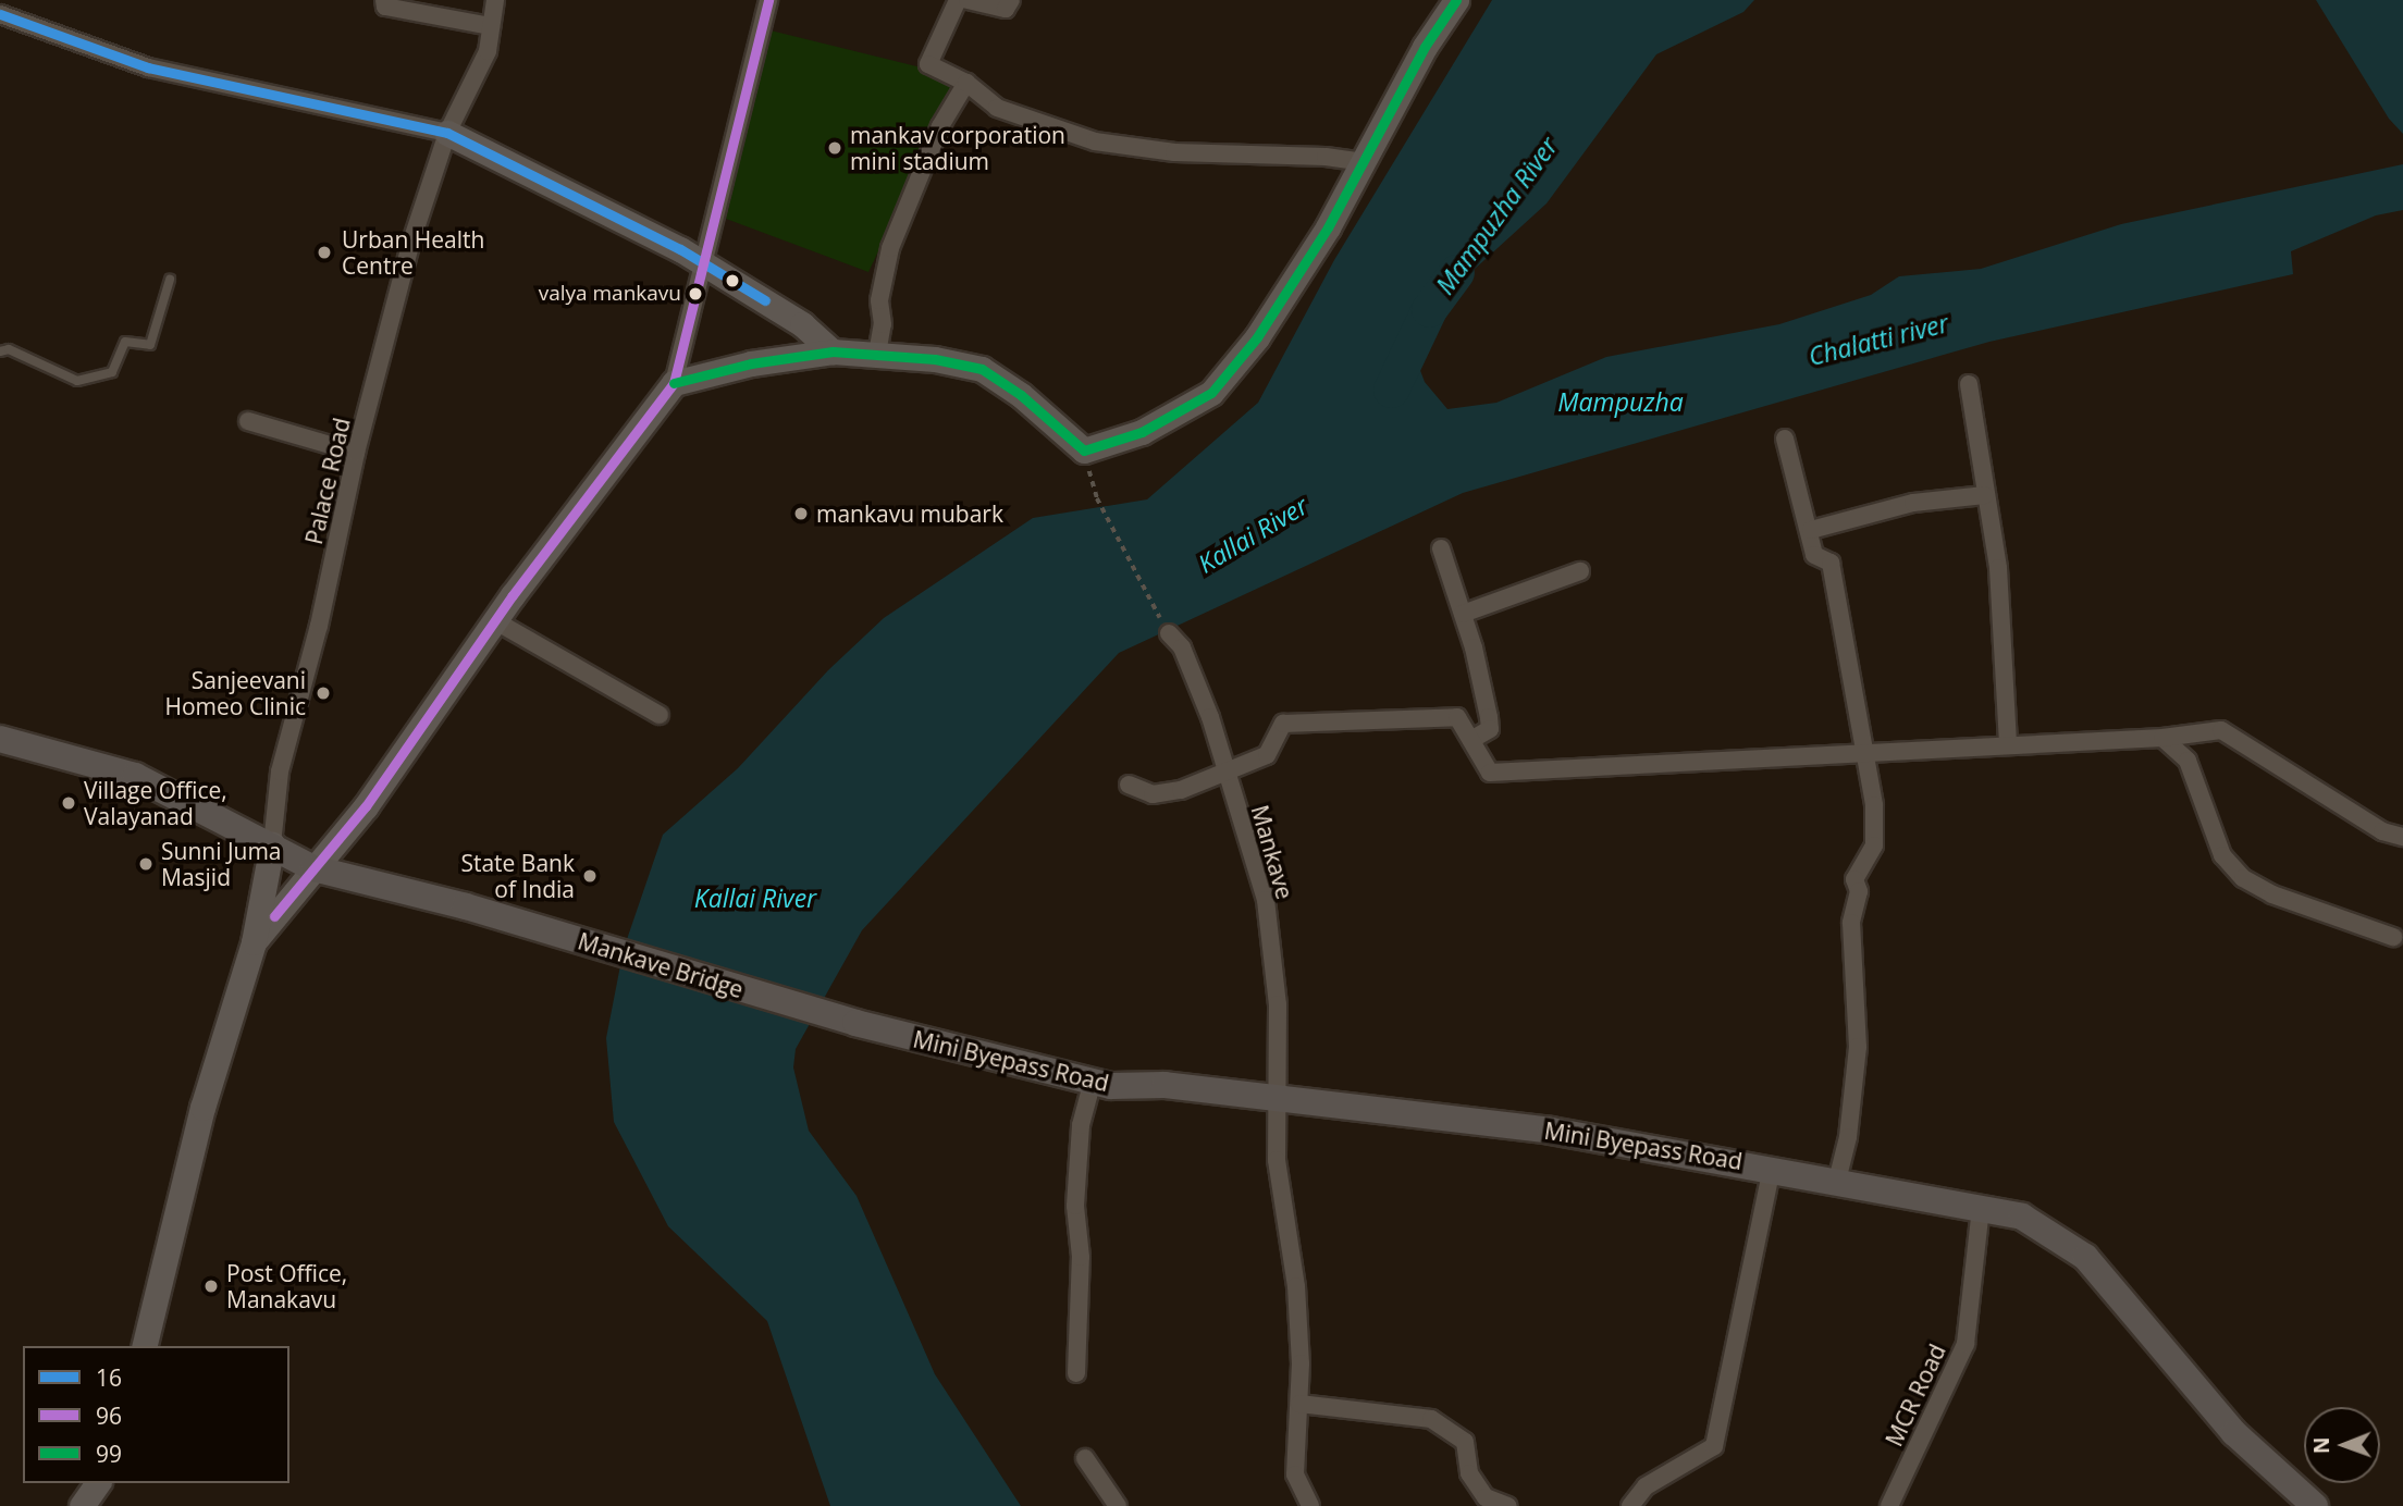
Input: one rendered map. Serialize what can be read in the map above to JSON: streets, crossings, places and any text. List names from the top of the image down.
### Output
{
  "streets": {
    "main road": ["Mankave Bridge", "Mini Byepass Road"],
    "street": ["Palace Road", "Mankave", "MCR Road"]
  },
  "crossings": [
    ["Mankave", "Mini Byepass Road"],
    ["Mankave Bridge", "Mini Byepass Road"],
    ["Mini Byepass Road", "MCR Road"]
  ],
  "water": [
    "Mampuzha River",
    "Chalatti river",
    "Mampuzha",
    "Kallai River"
  ],
  "places": [
    "mankav corporation mini stadium",
    "Urban Health Centre",
    "valya mankavu",
    "mankavu mubark",
    "Sanjeevani Homeo Clinic",
    "Village Office, Valayanad",
    "Sunni Juma Masjid",
    "State Bank of India",
    "Post Office, Manakavu"
  ],
  "lines": ["transit line 96", "transit line 99", "transit line 16"],
  "legend": ["16", "96", "99"],
  "north": "left"
}
